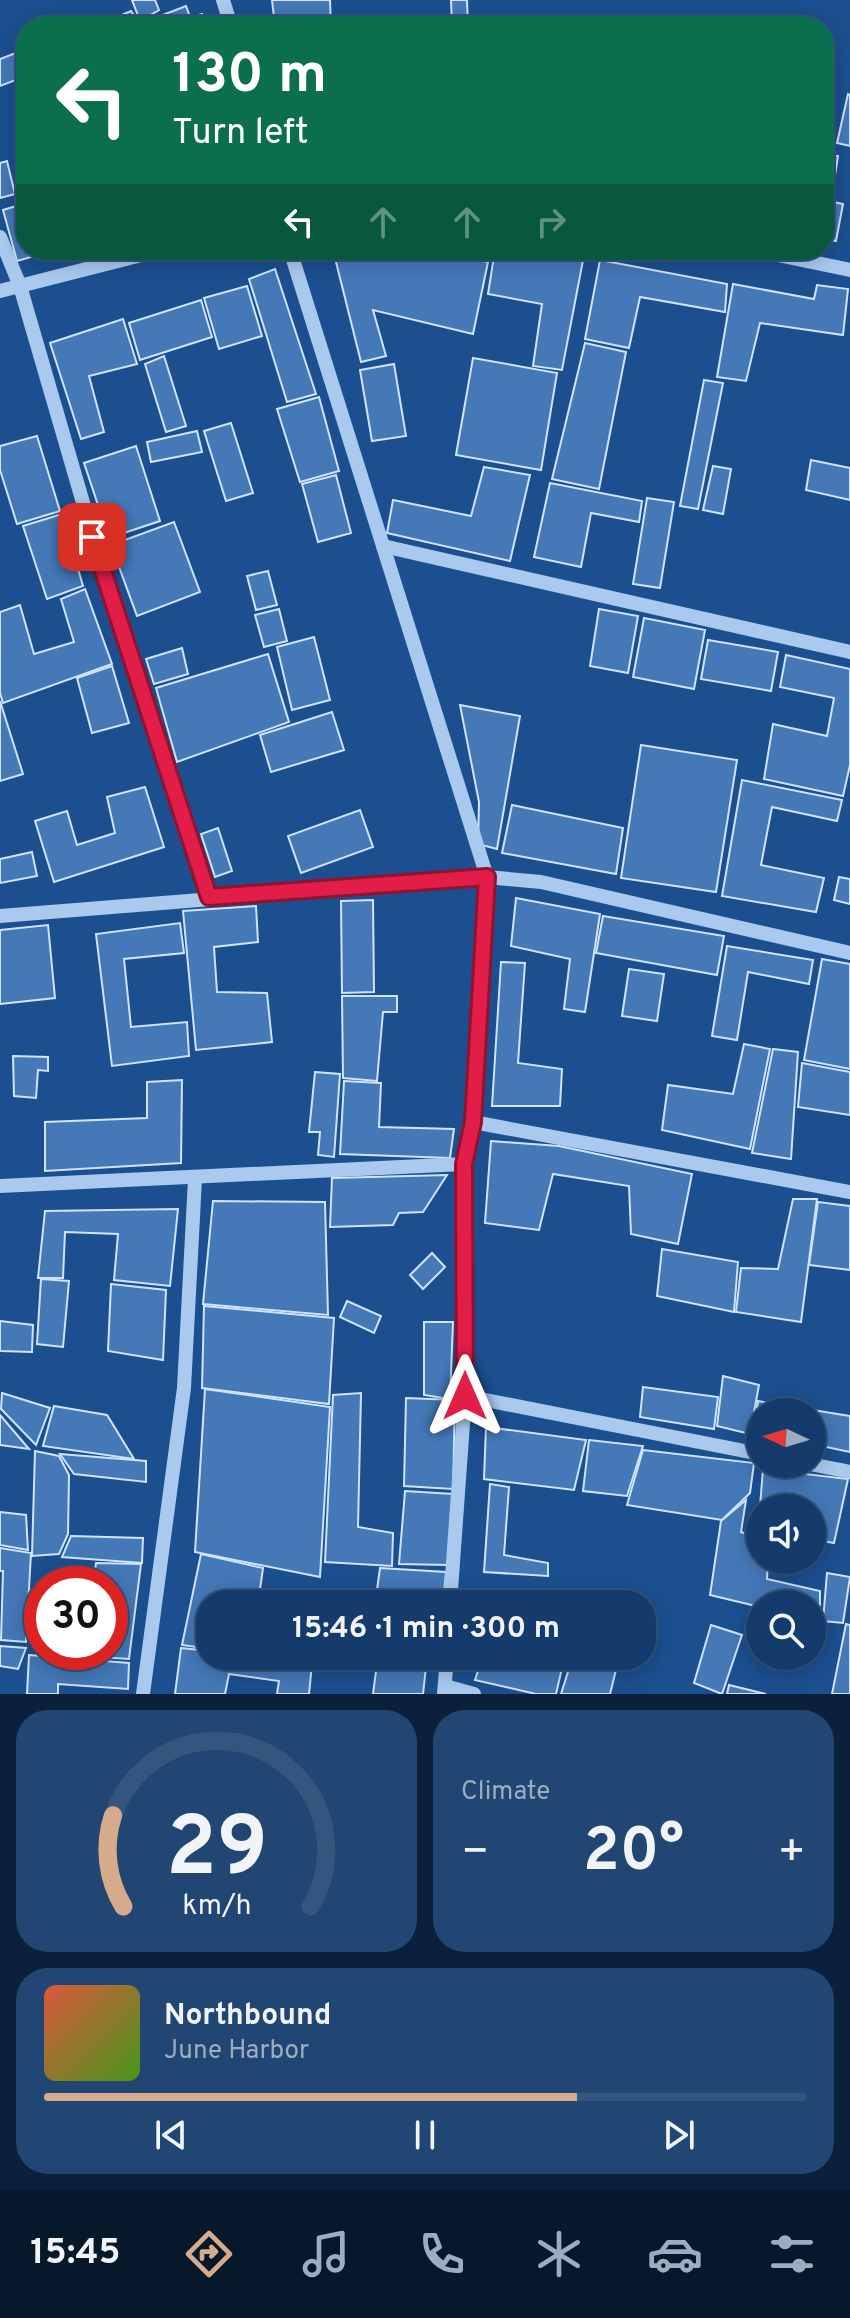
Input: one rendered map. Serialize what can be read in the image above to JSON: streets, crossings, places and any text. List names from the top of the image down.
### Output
{
  "north": "left",
  "page": {
    "turn": ["130 m", "Turn left"],
    "limit": "30",
    "trip": "15:46 · 1 min · 300 m",
    "tile": "Climate",
    "heat": ["−", "20°", "+"],
    "song": ["Northbound", "June Harbor"],
    "tabs": "15:45",
    "gauge": ["29", "km/h"]
  }
}
